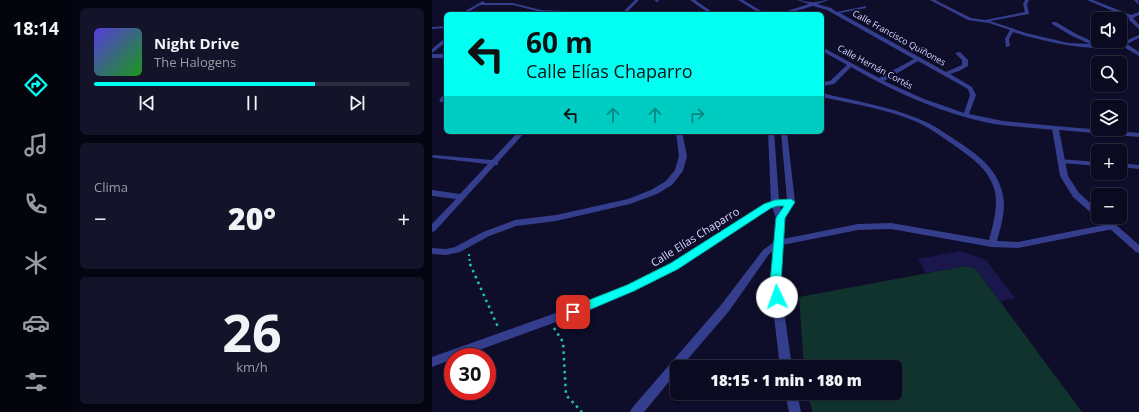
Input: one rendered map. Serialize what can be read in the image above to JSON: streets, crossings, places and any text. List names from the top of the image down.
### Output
{
  "streets": {
    "street": ["Calle Francisco Quiñones", "Calle Hernán Cortés", "Calle Elías Chaparro"]
  },
  "crossings": [
    ["Calle Francisco Quiñones", "Calle Hernán Cortés"]
  ],
  "page": {
    "tabs": "18:14",
    "map_buttons": ["+", "−"],
    "turn": ["60 m", "Calle Elías Chaparro"],
    "song": ["Night Drive", "The Halogens"],
    "tile": [
      "Clima",
      ["26", "km/h"]
    ],
    "heat": ["−", "20°", "+"],
    "limit": "30",
    "trip": "18:15 · 1 min · 180 m"
  }
}
